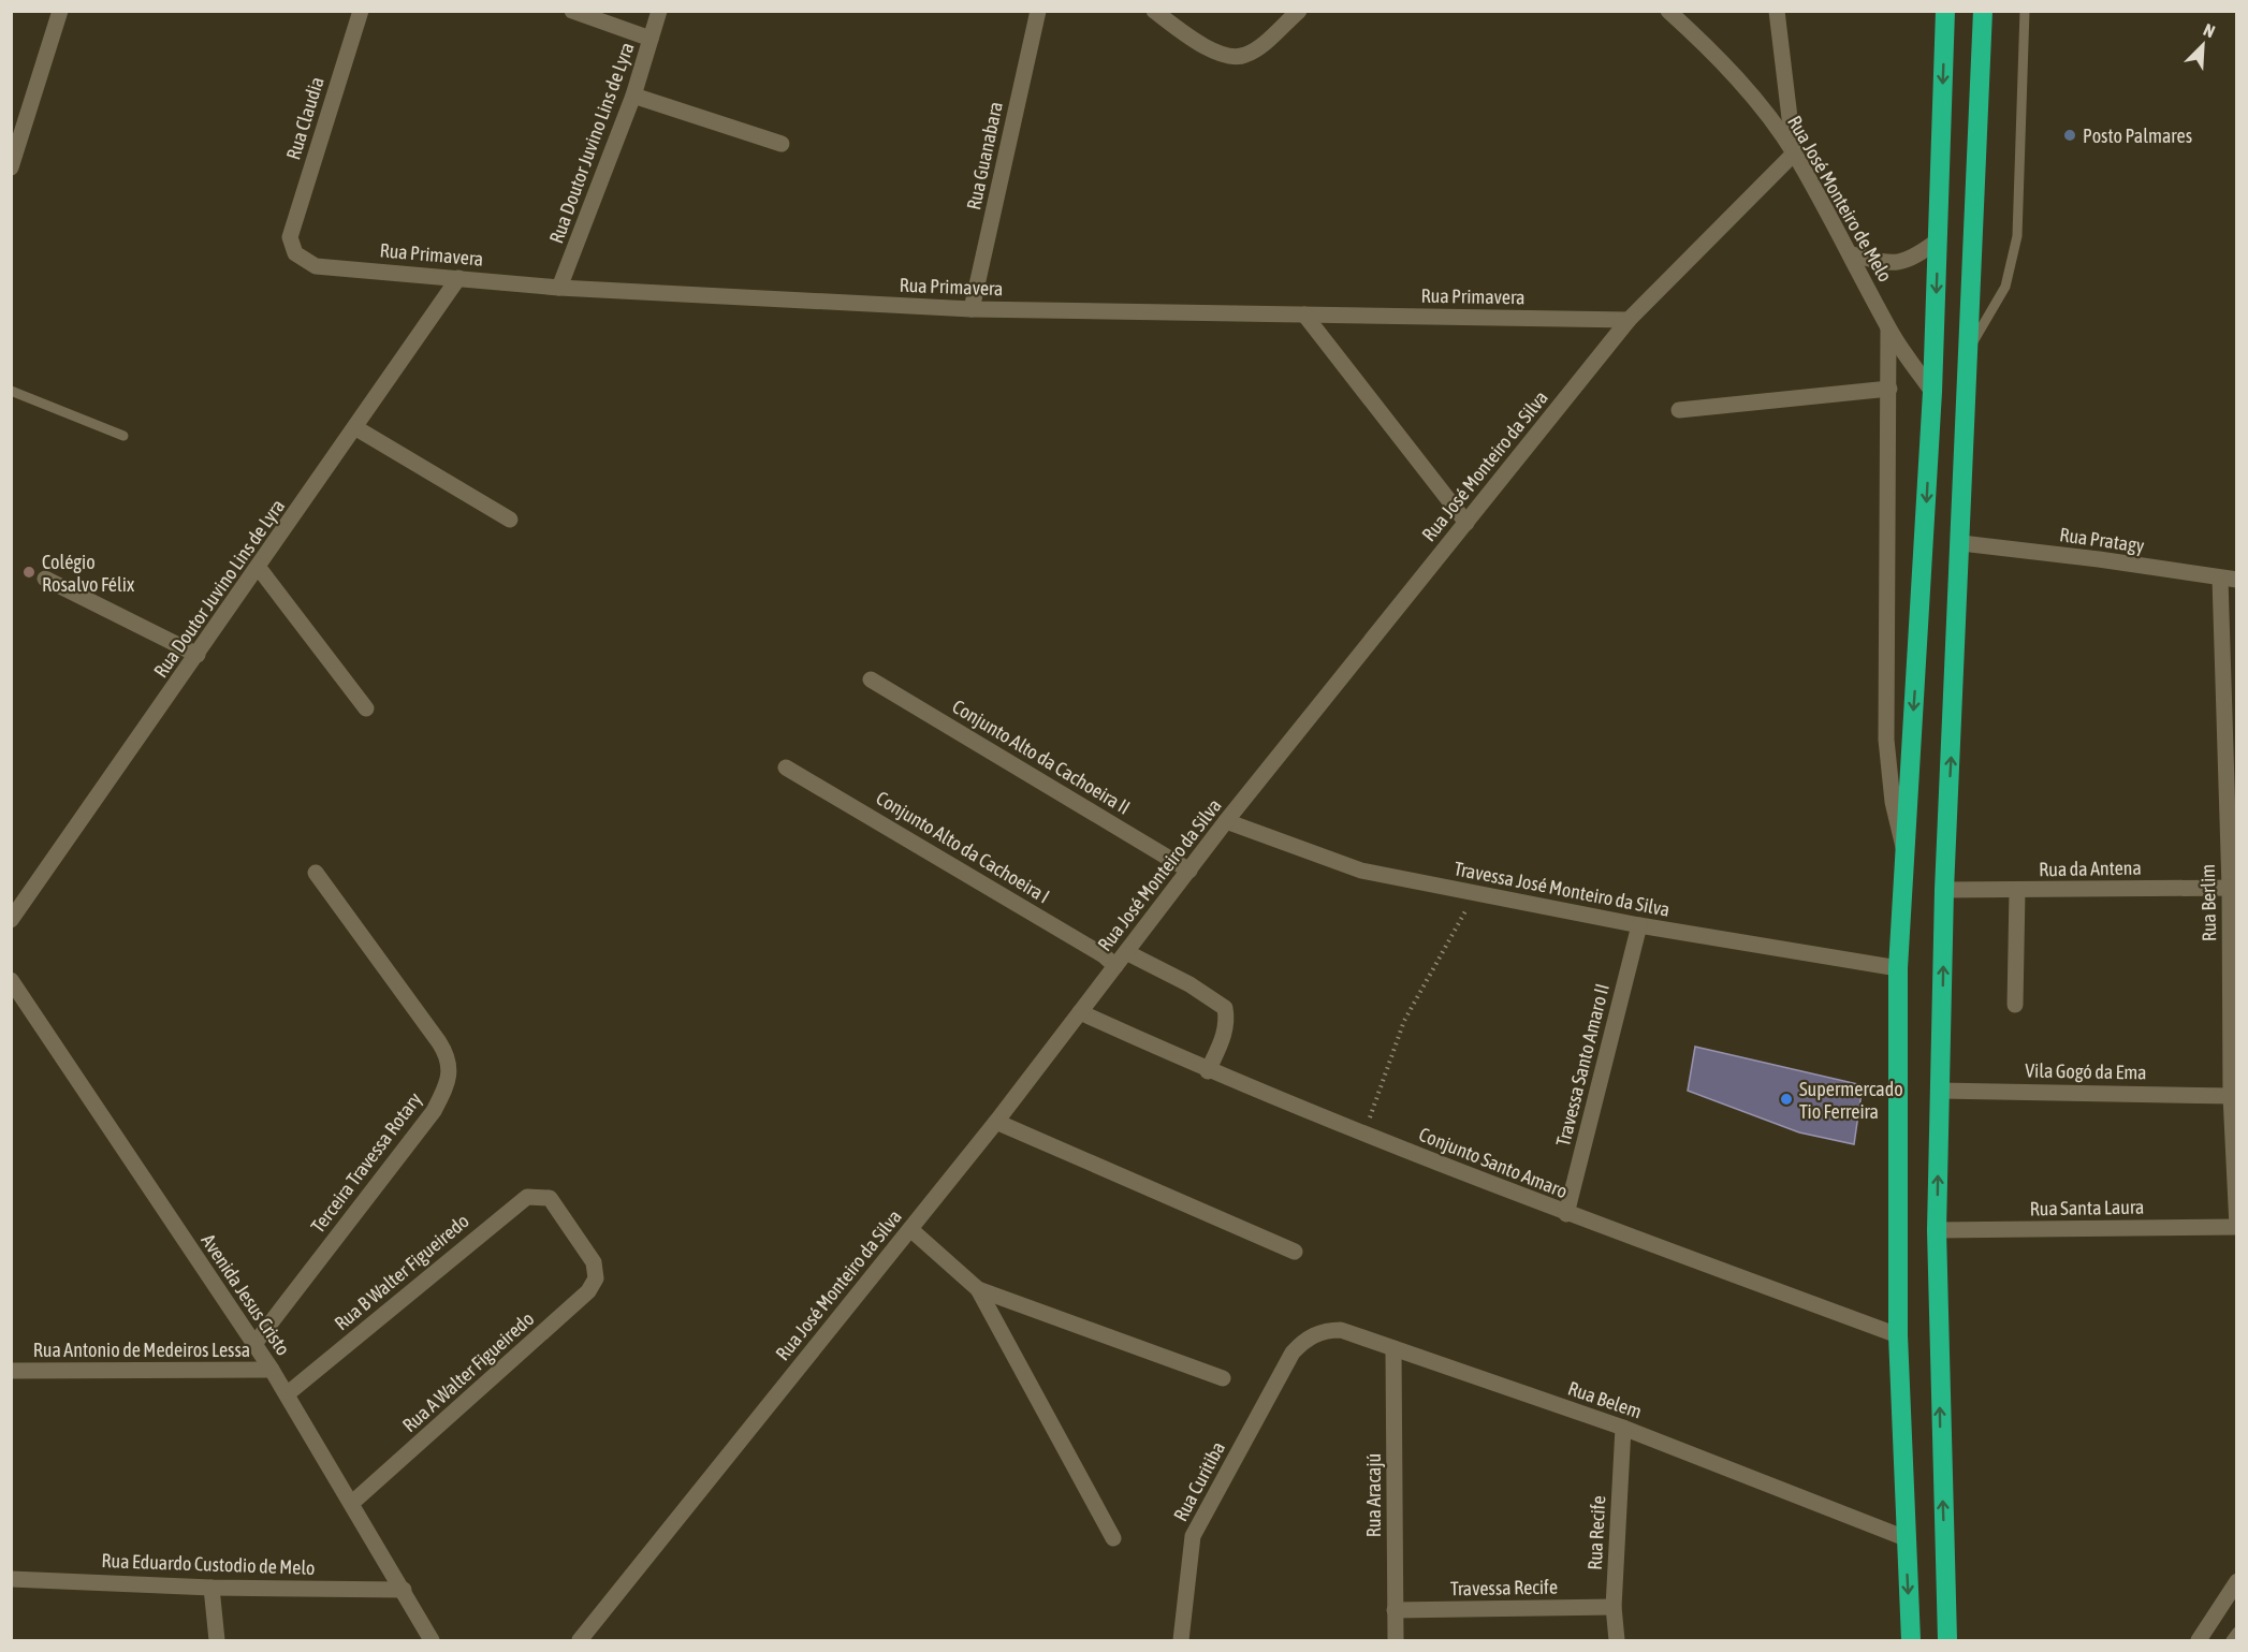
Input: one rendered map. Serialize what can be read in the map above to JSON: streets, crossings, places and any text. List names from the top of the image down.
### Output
{
  "streets": {
    "street": [
      "Rua Claudia",
      "Rua Doutor Juvino Lins de Lyra",
      "Rua Guanabara",
      "Rua José Monteiro de Melo",
      "Rua Primavera",
      "Rua José Monteiro da Silva",
      "Rua Pratagy",
      "Conjunto Alto da Cachoeira II",
      "Conjunto Alto da Cachoeira I",
      "Rua da Antena",
      "Travessa José Monteiro da Silva",
      "Rua Berlim",
      "Travessa Santo Amaro II",
      "Vila Gogó da Ema",
      "Terceira Travessa Rotary",
      "Conjunto Santo Amaro",
      "Rua Santa Laura",
      "Rua B Walter Figueiredo",
      "Avenida Jesus Cristo",
      "Rua Antonio de Medeiros Lessa",
      "Rua A Walter Figueiredo",
      "Rua Belem",
      "Rua Curitiba",
      "Rua Aracajú",
      "Rua Recife",
      "Rua Eduardo Custodio de Melo",
      "Travessa Recife"
    ]
  },
  "crossings": [
    ["Rua Claudia", "Rua Primavera"],
    ["Rua Doutor Juvino Lins de Lyra", "Rua Primavera"],
    ["Rua Guanabara", "Rua Primavera"],
    ["Rua José Monteiro de Melo", "Rua José Monteiro da Silva"],
    ["Rua Primavera", "Rua José Monteiro da Silva"],
    ["Rua José Monteiro da Silva", "Conjunto Alto da Cachoeira II"],
    ["Rua José Monteiro da Silva", "Conjunto Alto da Cachoeira I"],
    ["Rua José Monteiro da Silva", "Travessa José Monteiro da Silva"],
    ["Rua José Monteiro da Silva", "Conjunto Santo Amaro"],
    ["Rua Pratagy", "Rua Berlim"],
    ["Rua da Antena", "Rua Berlim"],
    ["Travessa José Monteiro da Silva", "Travessa Santo Amaro II"],
    ["Rua Berlim", "Vila Gogó da Ema"],
    ["Rua Berlim", "Rua Santa Laura"],
    ["Travessa Santo Amaro II", "Conjunto Santo Amaro"],
    ["Terceira Travessa Rotary", "Avenida Jesus Cristo"],
    ["Rua B Walter Figueiredo", "Avenida Jesus Cristo"],
    ["Rua B Walter Figueiredo", "Rua A Walter Figueiredo"],
    ["Avenida Jesus Cristo", "Rua Antonio de Medeiros Lessa"],
    ["Avenida Jesus Cristo", "Rua A Walter Figueiredo"],
    ["Avenida Jesus Cristo", "Rua Eduardo Custodio de Melo"],
    ["Rua Belem", "Rua Curitiba"],
    ["Rua Belem", "Rua Aracajú"],
    ["Rua Belem", "Rua Recife"],
    ["Rua Aracajú", "Travessa Recife"],
    ["Rua Recife", "Travessa Recife"]
  ],
  "places": ["Posto Palmares", "Colégio Rosalvo Félix", "Supermercado Tio Ferreira"],
  "north": "top right"
}
